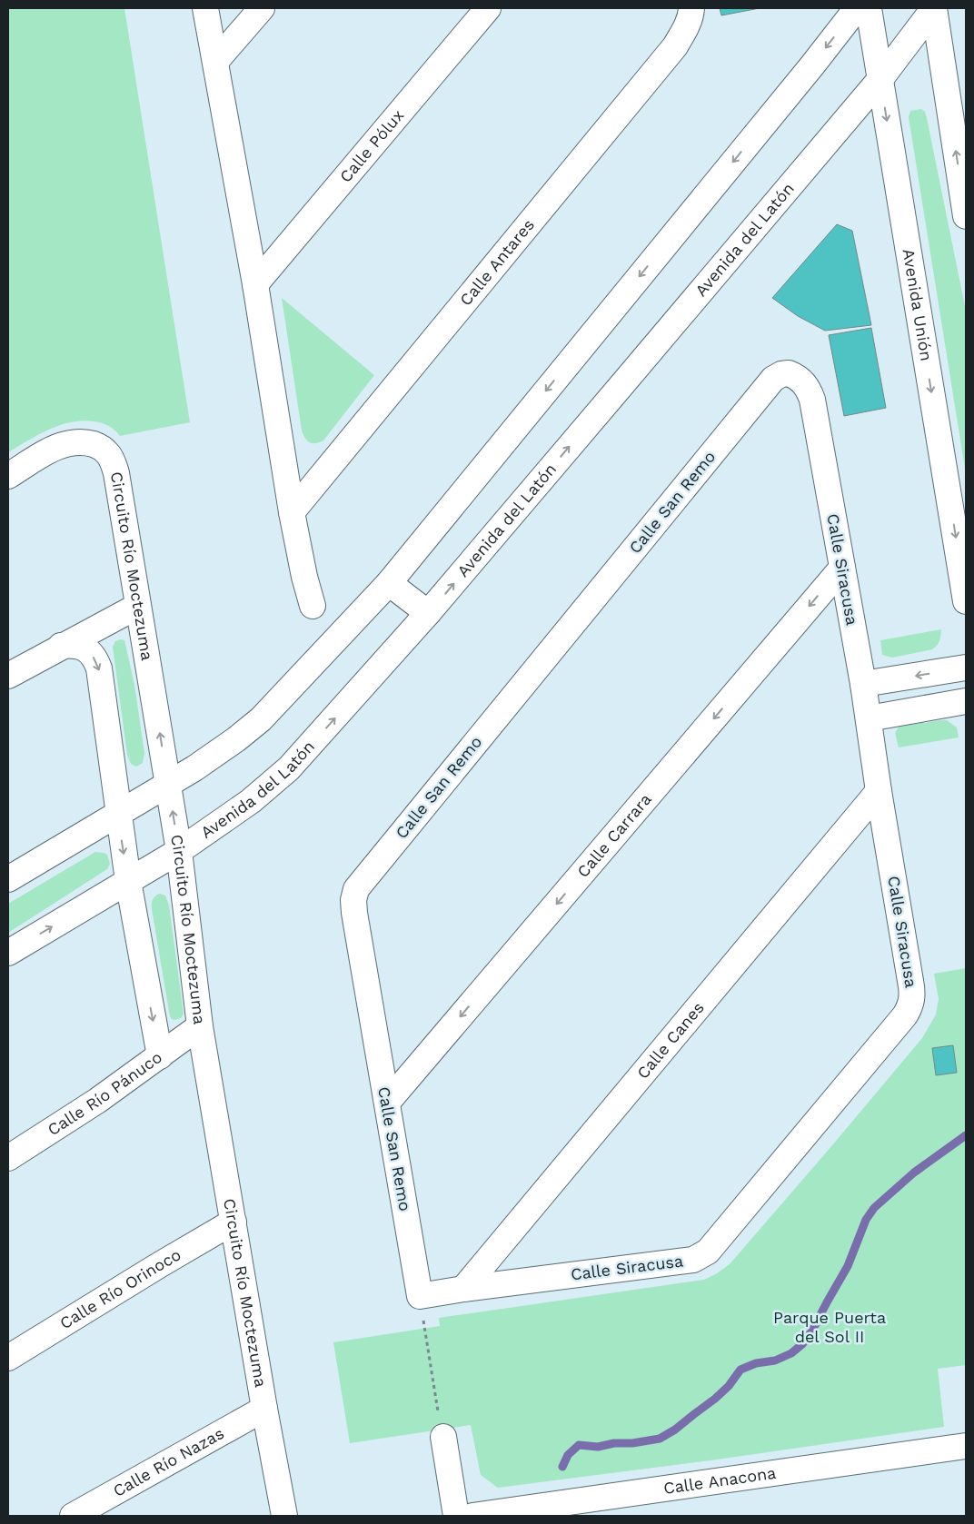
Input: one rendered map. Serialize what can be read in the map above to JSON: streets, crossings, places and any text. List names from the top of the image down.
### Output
{
  "streets": {
    "street": [
      "Calle Pólux",
      "Avenida del Latón",
      "Calle Antares",
      "Avenida Unión",
      "Calle San Remo",
      "Circuito Río Moctezuma",
      "Calle Siracusa",
      "Calle Carrara",
      "Calle Canes",
      "Calle Río Pánuco",
      "Calle Río Orinoco",
      "Calle Río Nazas",
      "Calle Anacona"
    ]
  },
  "crossings": [
    ["Avenida del Latón", "Avenida Unión"],
    ["Avenida del Latón", "Circuito Río Moctezuma"],
    ["Calle San Remo", "Calle Siracusa"],
    ["Calle San Remo", "Calle Carrara"],
    ["Circuito Río Moctezuma", "Calle Río Pánuco"],
    ["Circuito Río Moctezuma", "Calle Río Orinoco"],
    ["Circuito Río Moctezuma", "Calle Río Nazas"],
    ["Calle Siracusa", "Calle Carrara"],
    ["Calle Siracusa", "Calle Canes"]
  ],
  "one_way": ["Avenida Unión", "Calle Carrara"],
  "parks": ["Parque Puerta del Sol II"]
}
